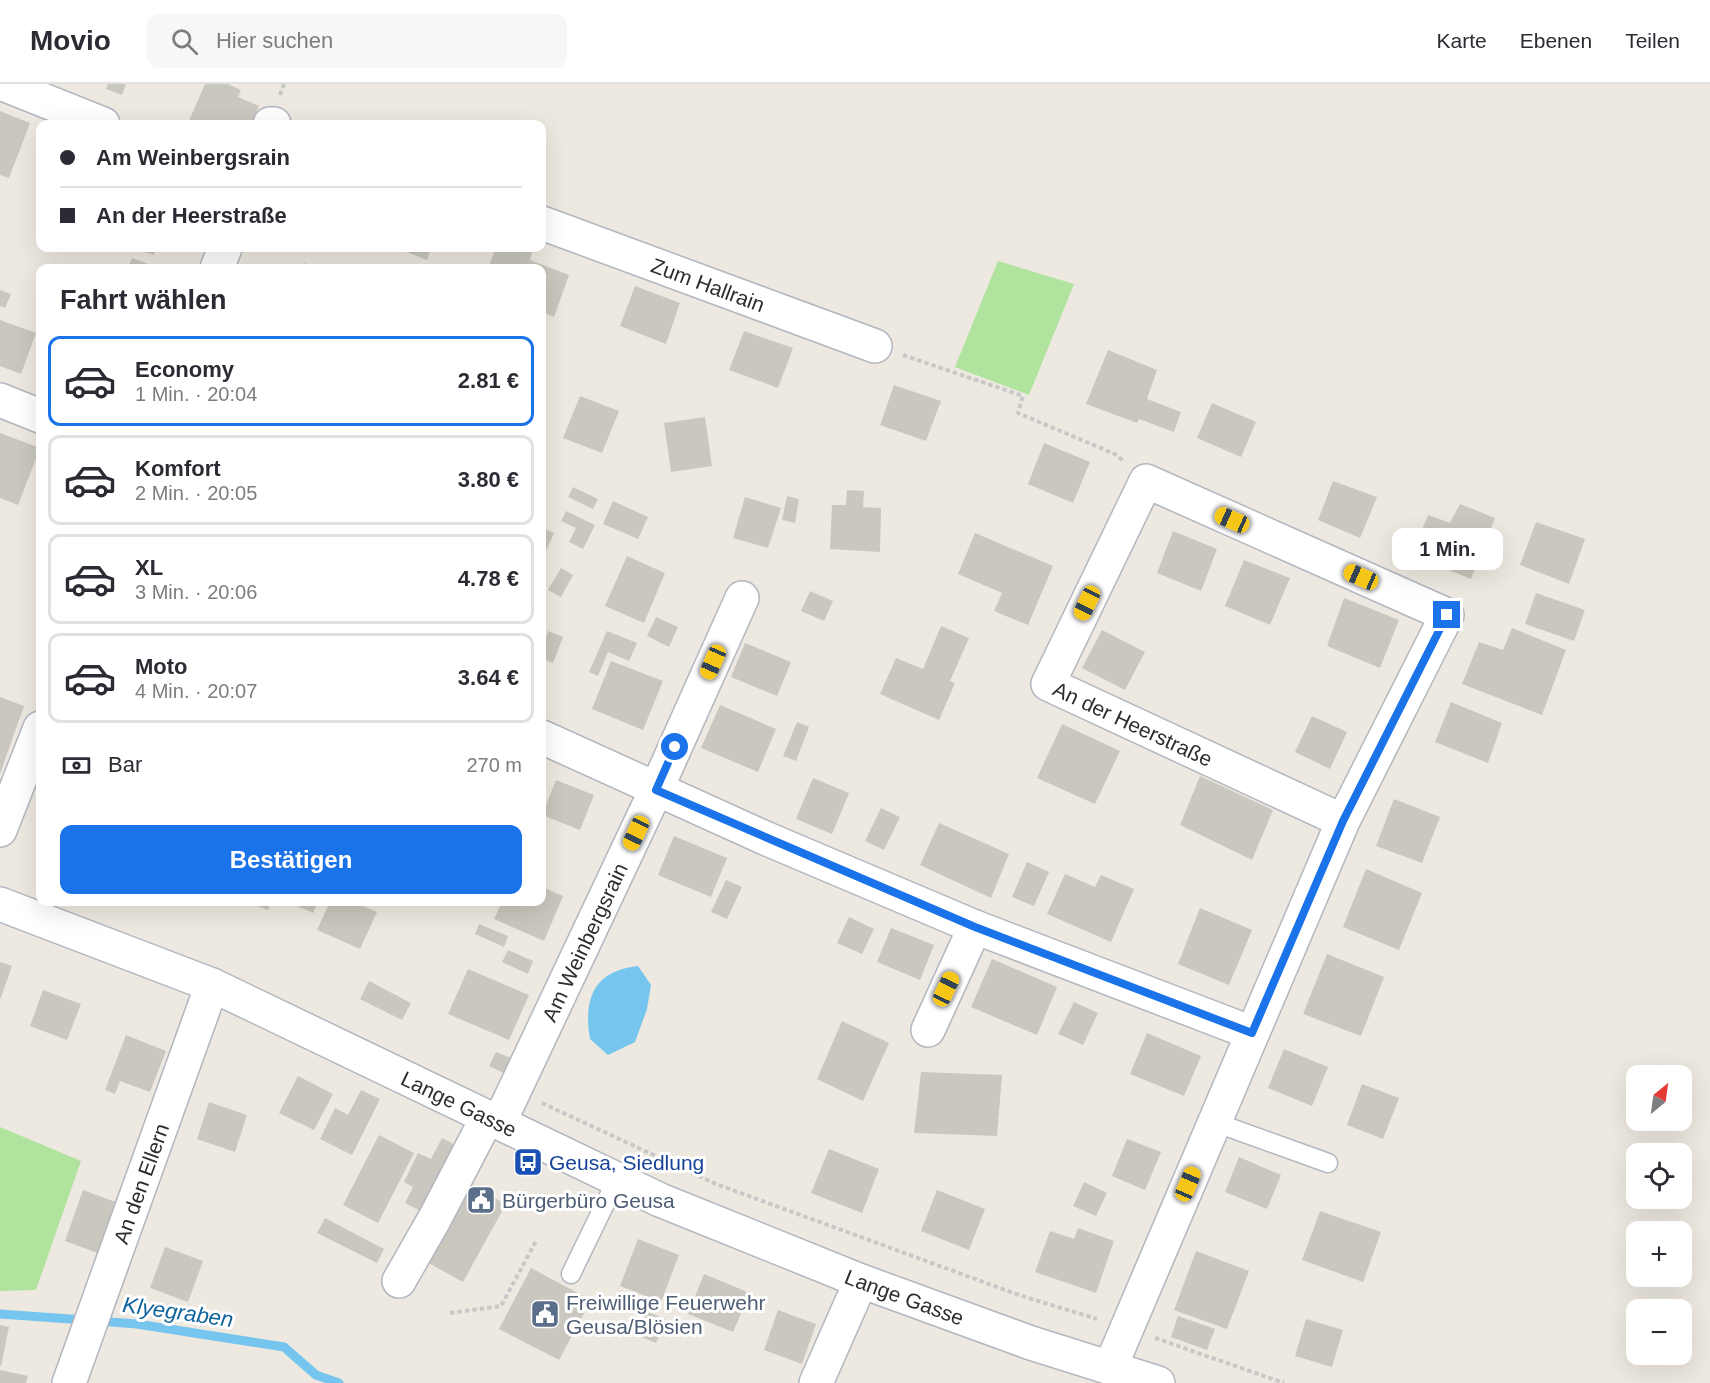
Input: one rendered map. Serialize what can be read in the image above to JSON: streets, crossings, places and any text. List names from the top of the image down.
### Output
{
  "streets": {
    "street": [
      "Zum Hallrain",
      "An der Heerstraße",
      "Am Weinbergsrain",
      "Lange Gasse",
      "An den Ellern"
    ]
  },
  "crossings": [
    ["Am Weinbergsrain", "Lange Gasse"],
    ["Lange Gasse", "An den Ellern"]
  ],
  "water": ["Klyegraben"],
  "places": {
    "bus stop": ["Geusa, Siedlung"],
    "public building": ["Bürgerbüro Geusa", "Freiwillige Feuerwehr Geusa/Blösien"]
  },
  "north": "top right",
  "page": {
    "header": "Movio",
    "search": "Hier suchen",
    "nav": ["Karte", "Ebenen", "Teilen"],
    "banner": ["Am Weinbergsrain", "An der Heerstraße"],
    "heading": "Fahrt wählen",
    "list": [
      {
        "name": "Economy",
        "note": "1 Min. · 20:04",
        "value": "2.81 €"
      },
      {
        "name": "Komfort",
        "note": "2 Min. · 20:05",
        "value": "3.80 €"
      },
      {
        "name": "XL",
        "note": "3 Min. · 20:06",
        "value": "4.78 €"
      },
      {
        "name": "Moto",
        "note": "4 Min. · 20:07",
        "value": "3.64 €"
      }
    ],
    "bubble": "1 Min.",
    "pay": ["Bar", "270 m"],
    "buttons": "Bestätigen",
    "map_buttons": ["+", "−"]
  }
}
